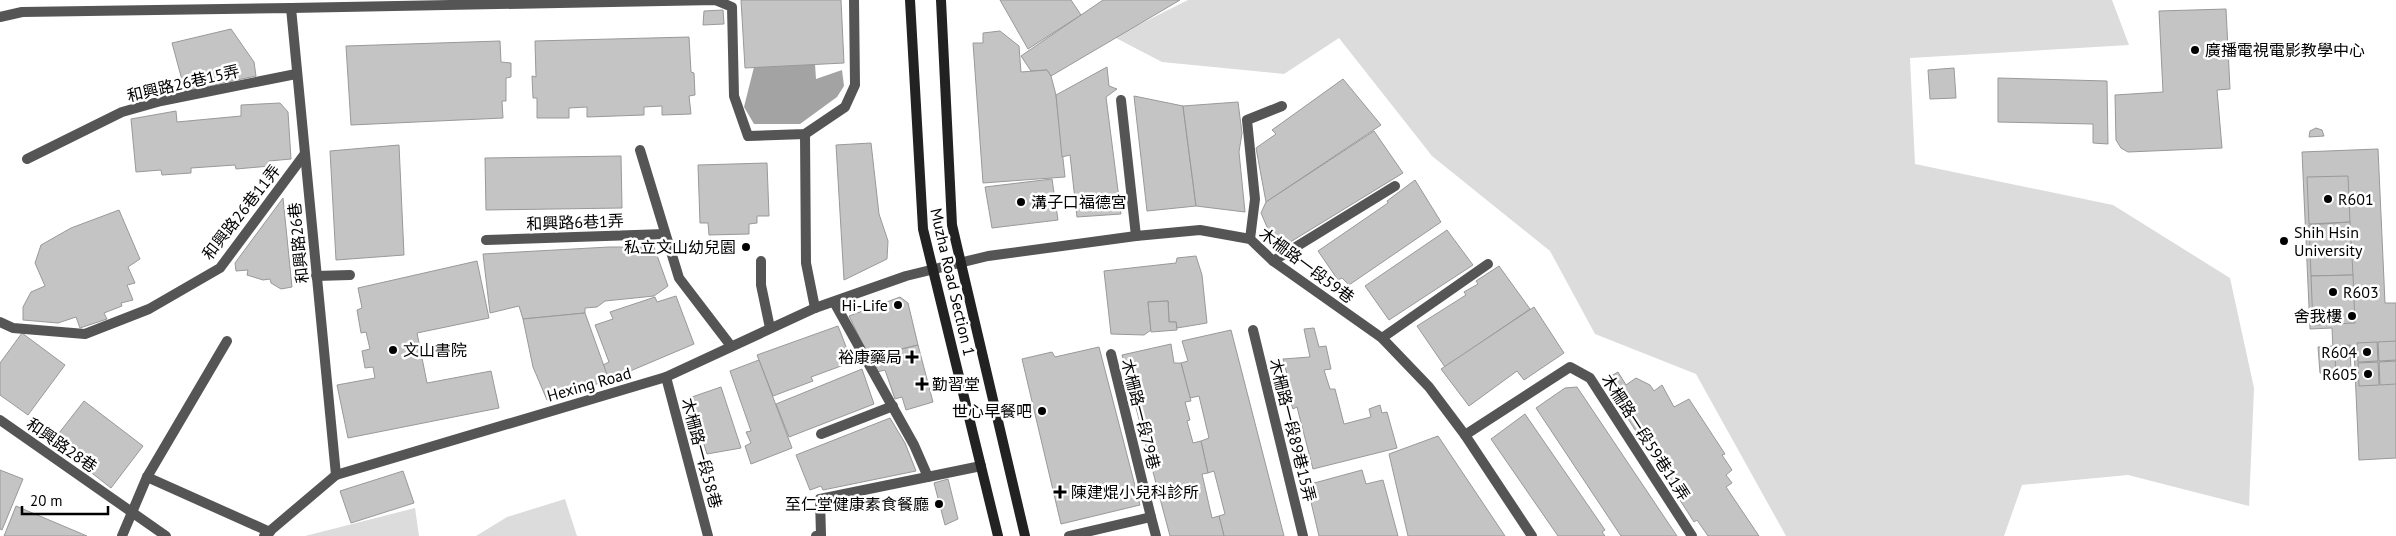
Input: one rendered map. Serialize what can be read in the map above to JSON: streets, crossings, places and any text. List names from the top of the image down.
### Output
{
  "streets": {
    "main road": ["Muzha Road Section 1"],
    "street": [
      "和興路26巷15弄",
      "和興路26巷11弄",
      "和興路6巷1弄",
      "和興路26巷",
      "木柵路一段59巷",
      "Hexing Road",
      "木柵路一段79巷",
      "木柵路一段89巷15弄",
      "木柵路一段59巷11弄",
      "和興路28巷",
      "木柵路一段58巷"
    ]
  },
  "crossings": [
    ["和興路26巷15弄", "和興路26巷"],
    ["和興路26巷11弄", "和興路26巷"],
    ["和興路26巷", "Hexing Road"],
    ["木柵路一段59巷", "Muzha Road Section 1"],
    ["木柵路一段59巷", "Hexing Road"],
    ["木柵路一段59巷", "木柵路一段59巷11弄"],
    ["Muzha Road Section 1", "Hexing Road"],
    ["Hexing Road", "木柵路一段58巷"]
  ],
  "places": {
    "other": [
      "廣播電視電影教學中心",
      "R601",
      "溝子口福德宮",
      "Shih Hsin University",
      "私立文山幼兒園",
      "R603",
      "Hi-Life",
      "舍我樓",
      "文山書院",
      "R604",
      "R605",
      "世心早餐吧",
      "至仁堂健康素食餐廳"
    ],
    "health": ["裕康藥局", "勤習堂", "陳建焜小兒科診所"]
  },
  "scale_bar": "20 m"
}
